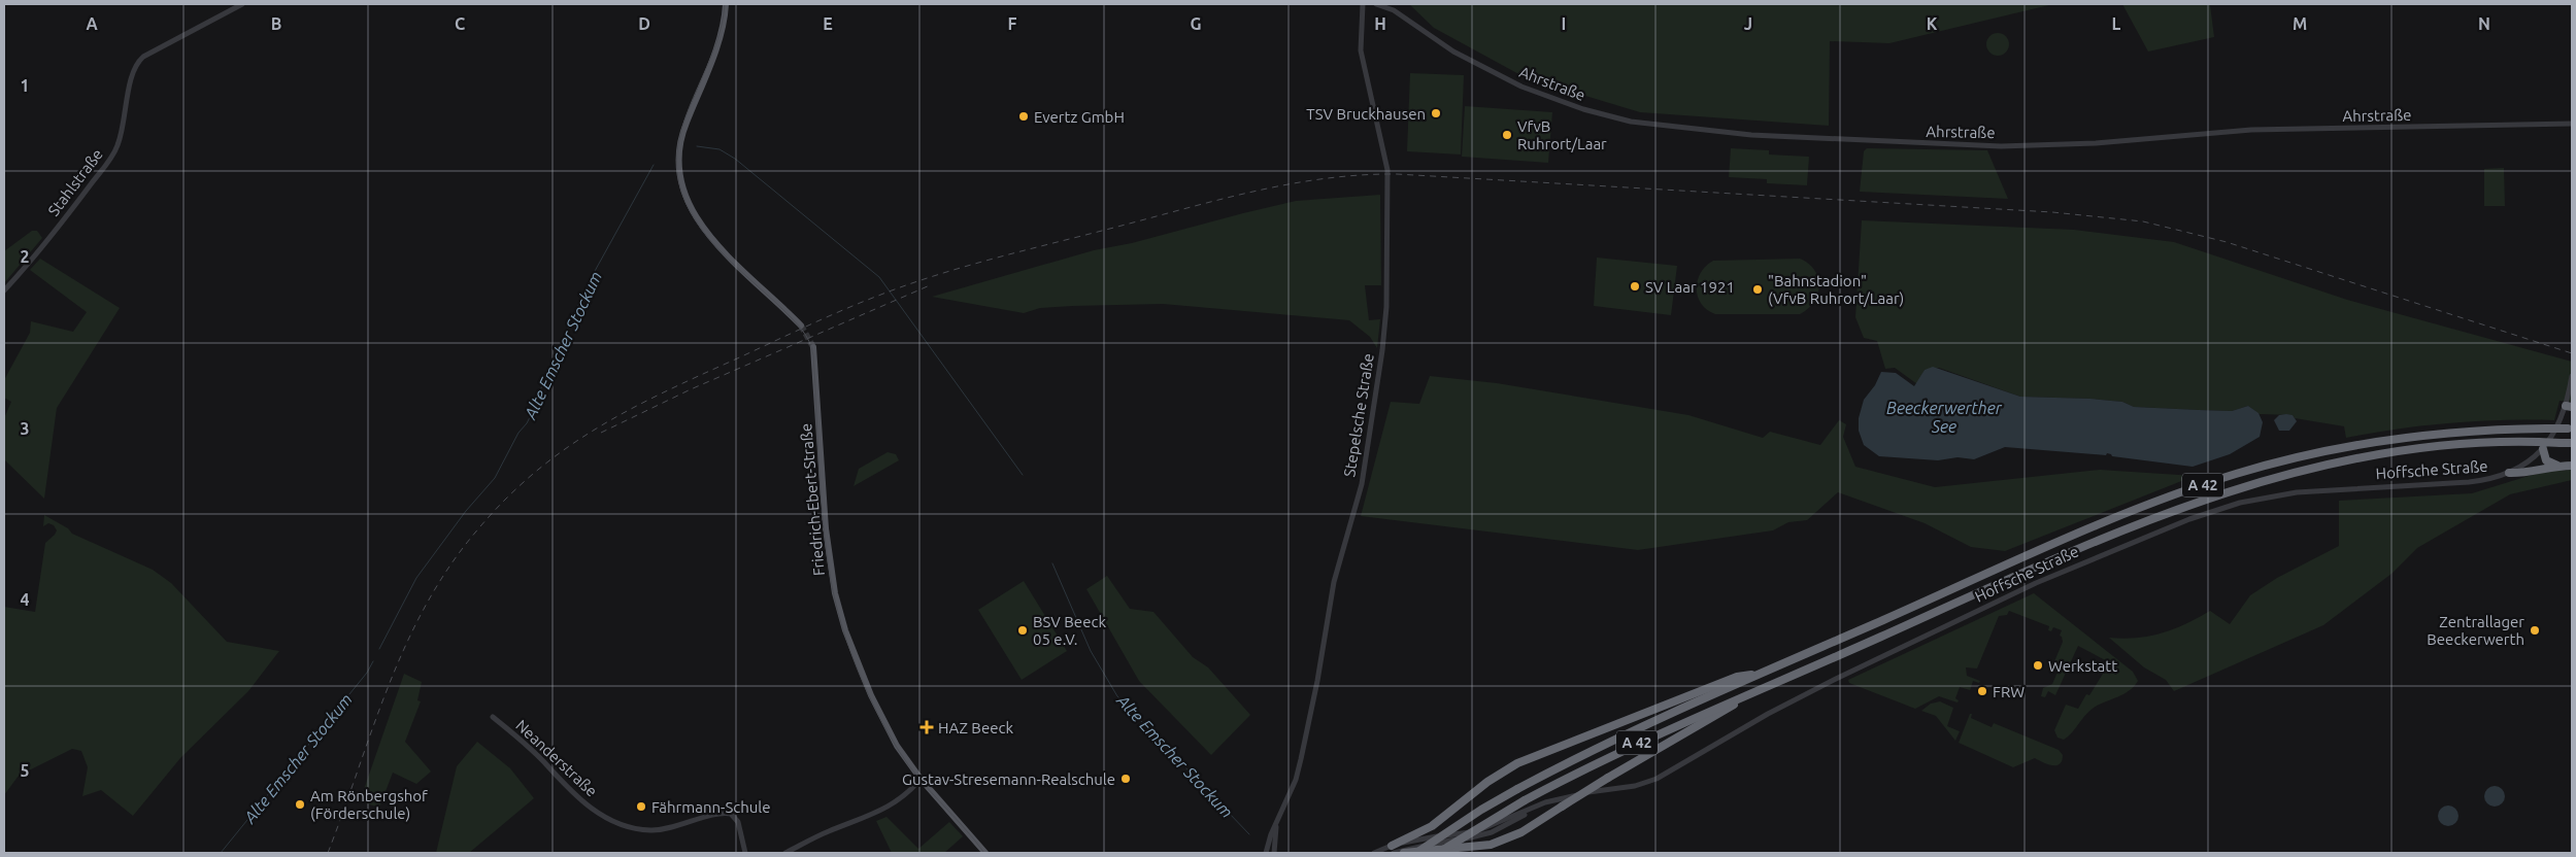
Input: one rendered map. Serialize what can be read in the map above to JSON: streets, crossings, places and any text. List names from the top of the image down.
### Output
{
  "streets": {
    "highway": ["A 42"],
    "main road": ["Friedrich-Ebert-Straße"],
    "street": [
      "Ahrstraße",
      "Stahlstraße",
      "Stepelsche Straße",
      "Hoffsche Straße",
      "Neanderstraße"
    ]
  },
  "crossings": [
    ["Hoffsche Straße", "A 42"]
  ],
  "water": ["Alte Emscher Stockum", "Beeckerwerther See"],
  "places": {
    "other": [
      "TSV Bruckhausen",
      "Evertz GmbH",
      "VfvB Ruhrort/Laar",
      "SV Laar 1921",
      "\"Bahnstadion\" (VfvB Ruhrort/Laar)",
      "BSV Beeck 05 e.V.",
      "Zentrallager Beeckerwerth",
      "Werkstatt",
      "FRW",
      "Gustav-Stresemann-Realschule",
      "Am Rönbergshof (Förderschule)",
      "Fährmann-Schule"
    ],
    "health": ["HAZ Beeck"]
  },
  "grid": {
    "columns": [
      "A",
      "B",
      "C",
      "D",
      "E",
      "F",
      "G",
      "H",
      "I",
      "J",
      "K",
      "L",
      "M",
      "N"
    ],
    "rows": [
      "1",
      "2",
      "3",
      "4",
      "5"
    ]
  }
}
